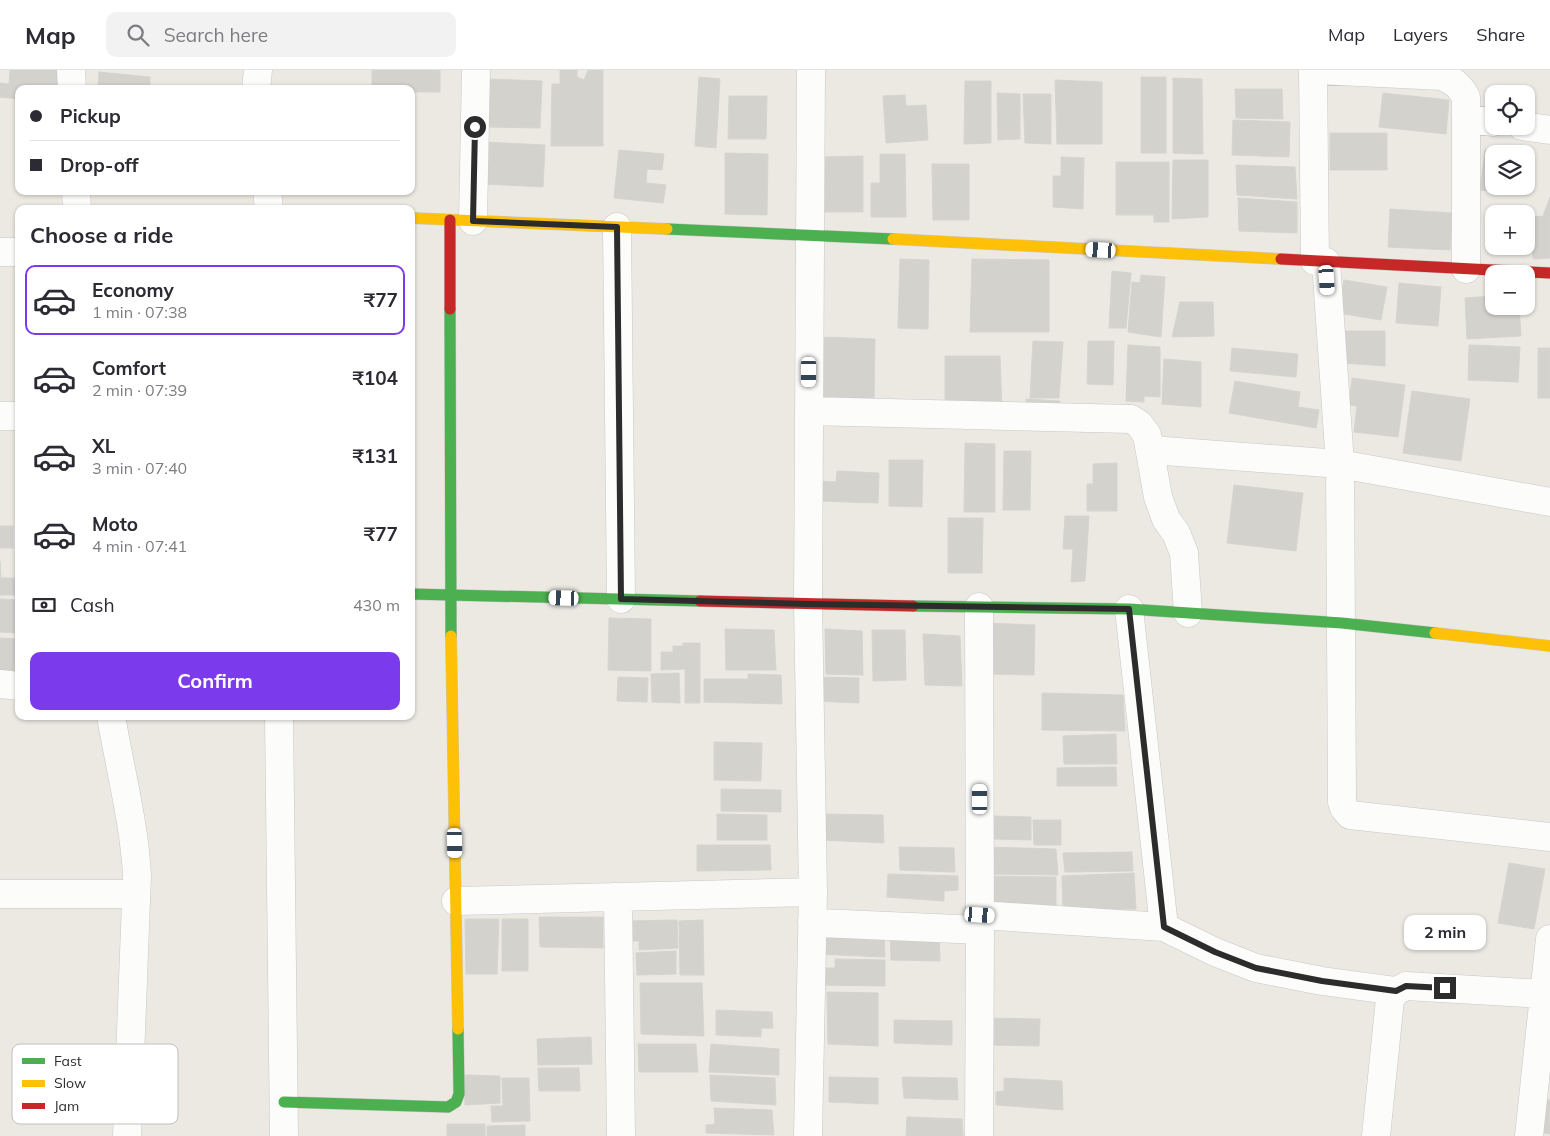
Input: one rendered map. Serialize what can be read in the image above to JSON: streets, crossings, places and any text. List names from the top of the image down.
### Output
{
  "legend": ["Fast", "Slow", "Jam"],
  "page": {
    "header": "Map",
    "search": "Search here",
    "nav": ["Map", "Layers", "Share"],
    "map_buttons": ["+", "−"],
    "banner": ["Pickup", "Drop-off"],
    "heading": "Choose a ride",
    "list": [
      {
        "name": "Economy",
        "note": "1 min · 07:38",
        "value": "₹77"
      },
      {
        "name": "Comfort",
        "note": "2 min · 07:39",
        "value": "₹104"
      },
      {
        "name": "XL",
        "note": "3 min · 07:40",
        "value": "₹131"
      },
      {
        "name": "Moto",
        "note": "4 min · 07:41",
        "value": "₹77"
      }
    ],
    "pay": ["Cash", "430 m"],
    "buttons": "Confirm",
    "bubble": "2 min"
  }
}
